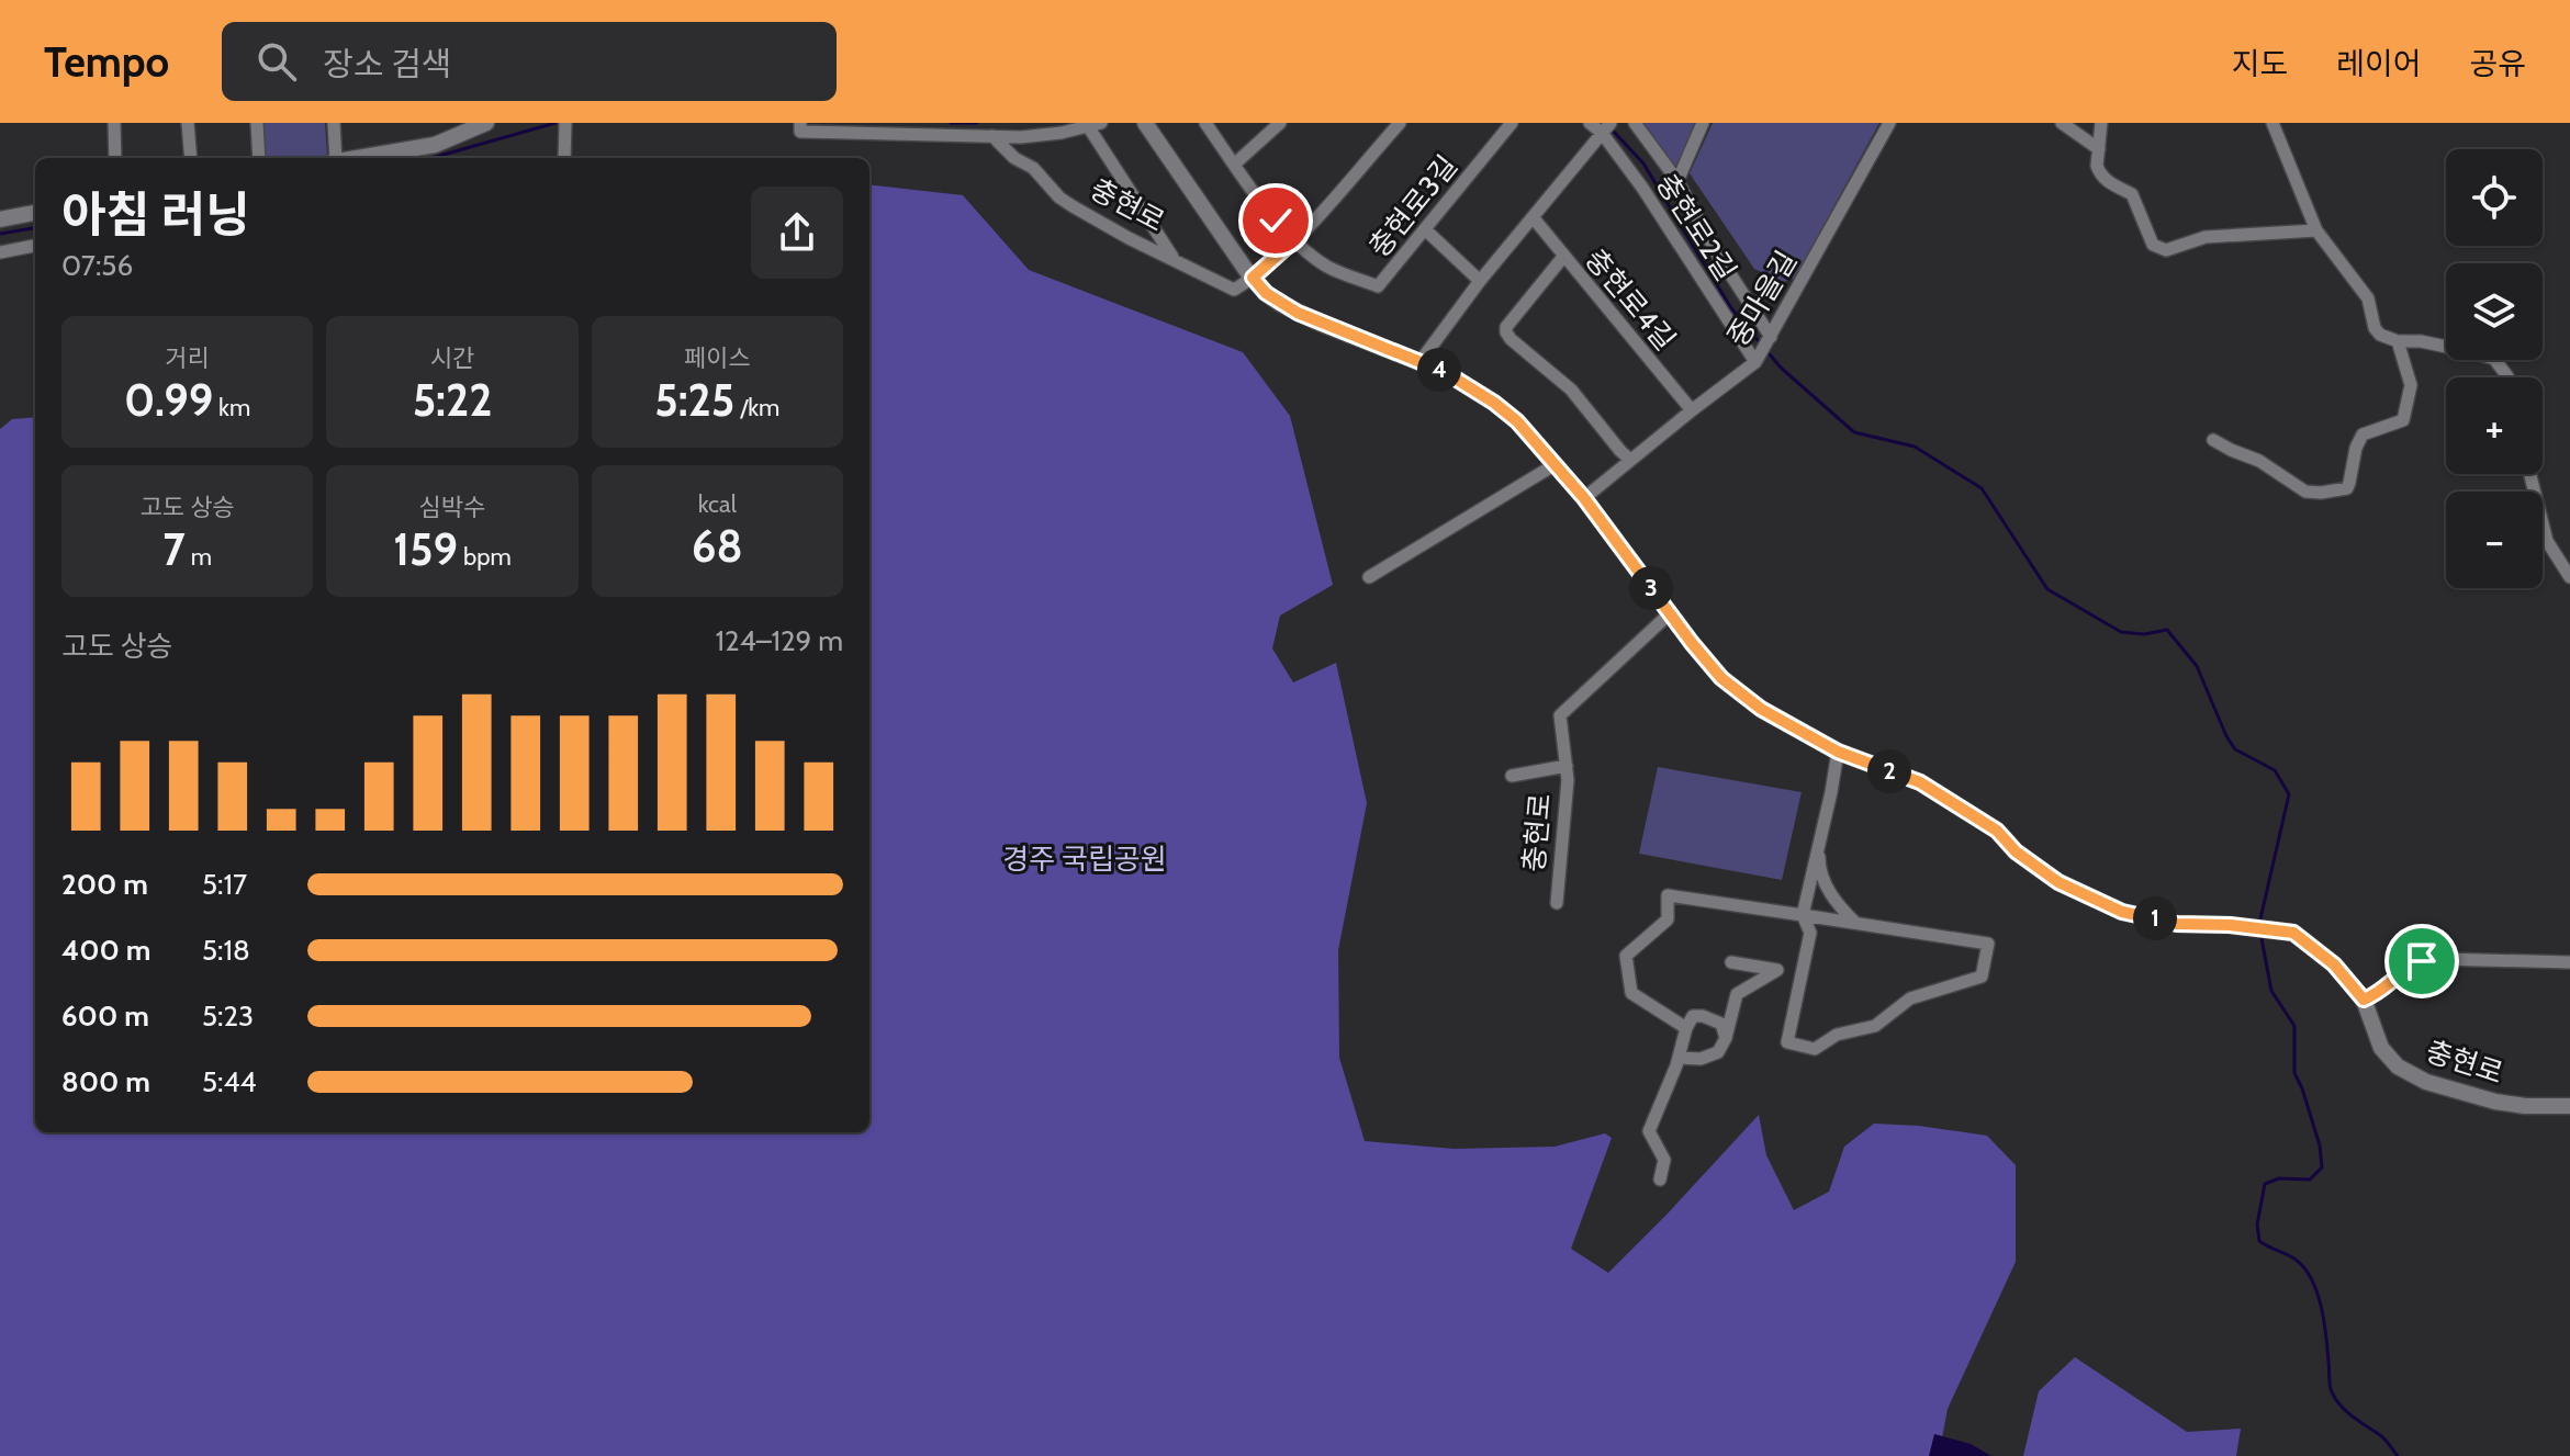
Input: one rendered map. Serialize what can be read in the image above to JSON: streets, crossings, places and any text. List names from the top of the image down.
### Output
{
  "streets": {
    "street": [
      "충현로",
      "충현로3길",
      "충현로2길",
      "중마을길",
      "충현로4길"
    ]
  },
  "crossings": [
    ["충현로", "중마을길"],
    ["충현로2길", "중마을길"],
    ["중마을길", "충현로4길"]
  ],
  "parks": ["경주 국립공원"],
  "page": {
    "header": "Tempo",
    "search": "장소 검색",
    "nav": ["지도", "레이어", "공유"],
    "map_buttons": ["+", "−"],
    "heading": ["아침 러닝", "07:56"],
    "stats": [
      ["거리", "0.99 km"],
      ["시간", "5:22"],
      ["페이스", "5:25 /km"],
      ["고도 상승", "7 m"],
      ["심박수", "159 bpm"],
      ["kcal", "68"]
    ],
    "pins": [
      "4",
      "3",
      "2",
      "1"
    ],
    "chart": ["고도 상승", "124–129 m"],
    "list": [
      {
        "name": "200 m",
        "note": "5:17"
      },
      {
        "name": "400 m",
        "note": "5:18"
      },
      {
        "name": "600 m",
        "note": "5:23"
      },
      {
        "name": "800 m",
        "note": "5:44"
      }
    ]
  }
}
